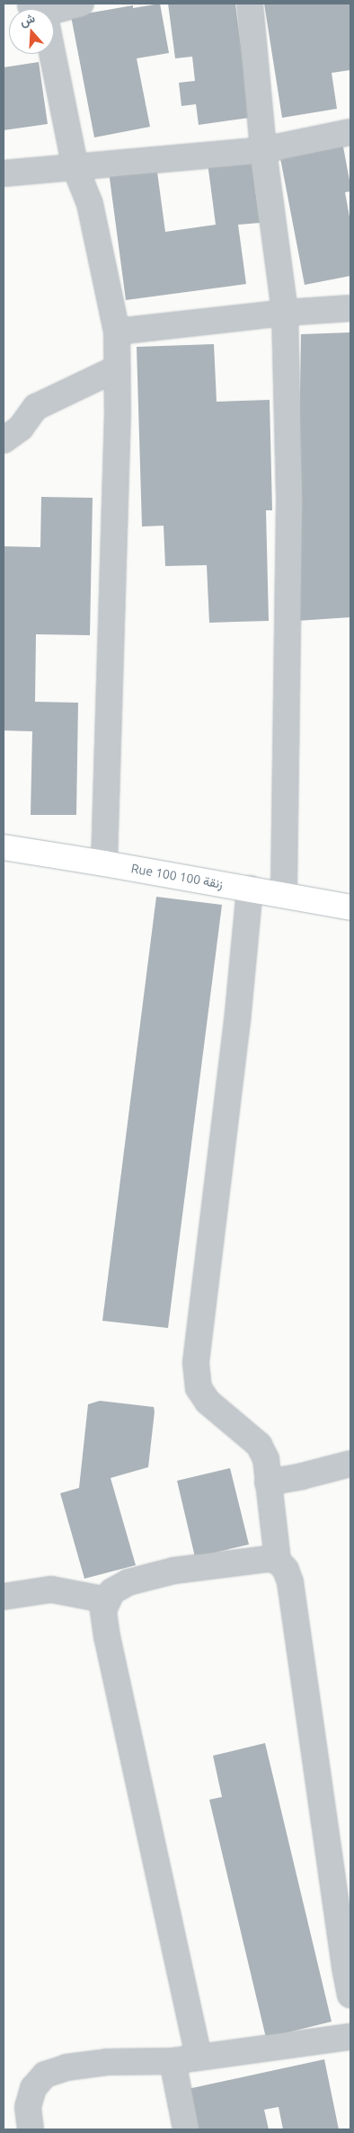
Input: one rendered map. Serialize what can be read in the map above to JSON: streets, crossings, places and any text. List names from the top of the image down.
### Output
{
  "streets": {
    "street": ["Rue 100 زنقة 100"]
  },
  "north": "top"
}
